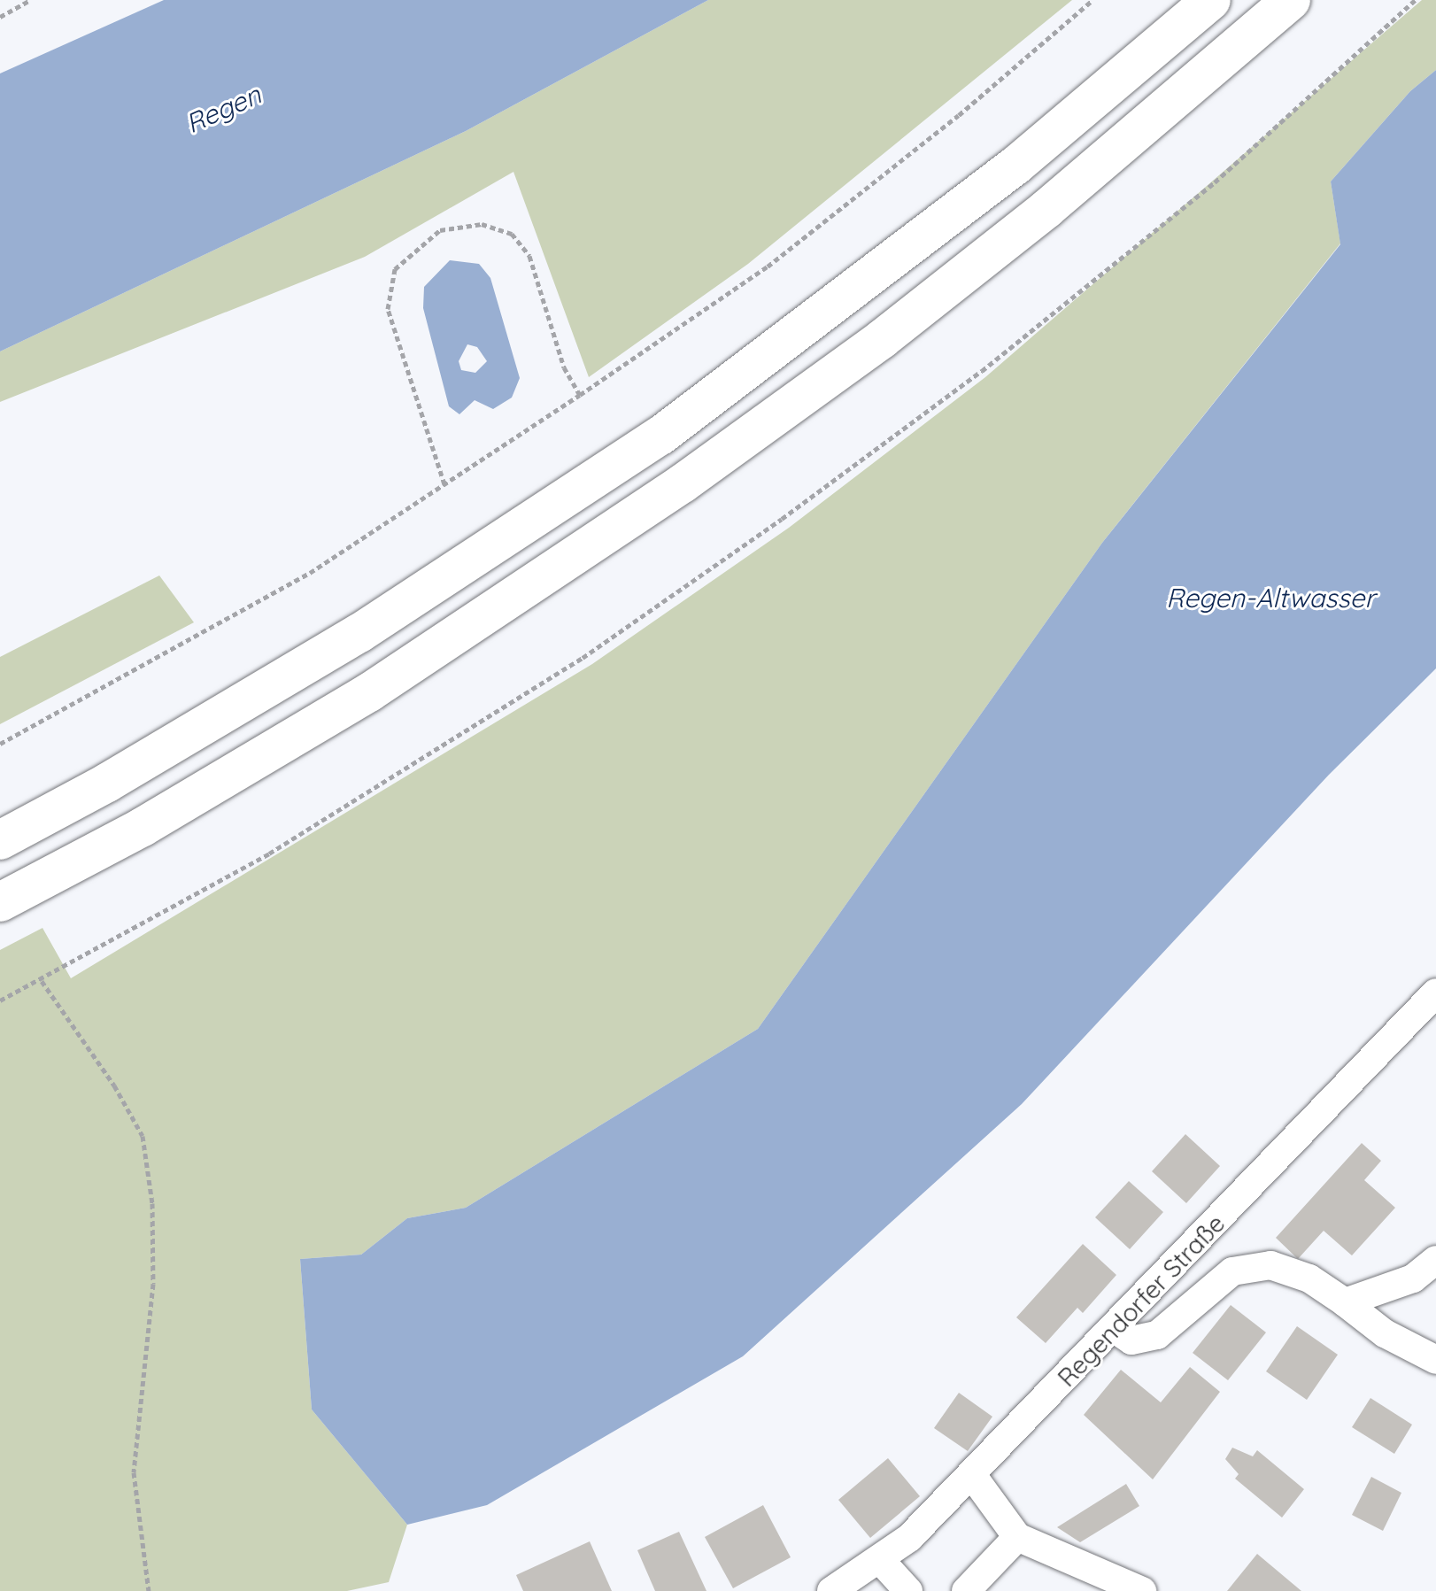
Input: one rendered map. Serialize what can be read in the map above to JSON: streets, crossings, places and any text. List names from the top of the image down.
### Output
{
  "streets": {
    "street": ["Regendorfer Straße"]
  },
  "water": ["Regen", "Regen-Altwasser"]
}
